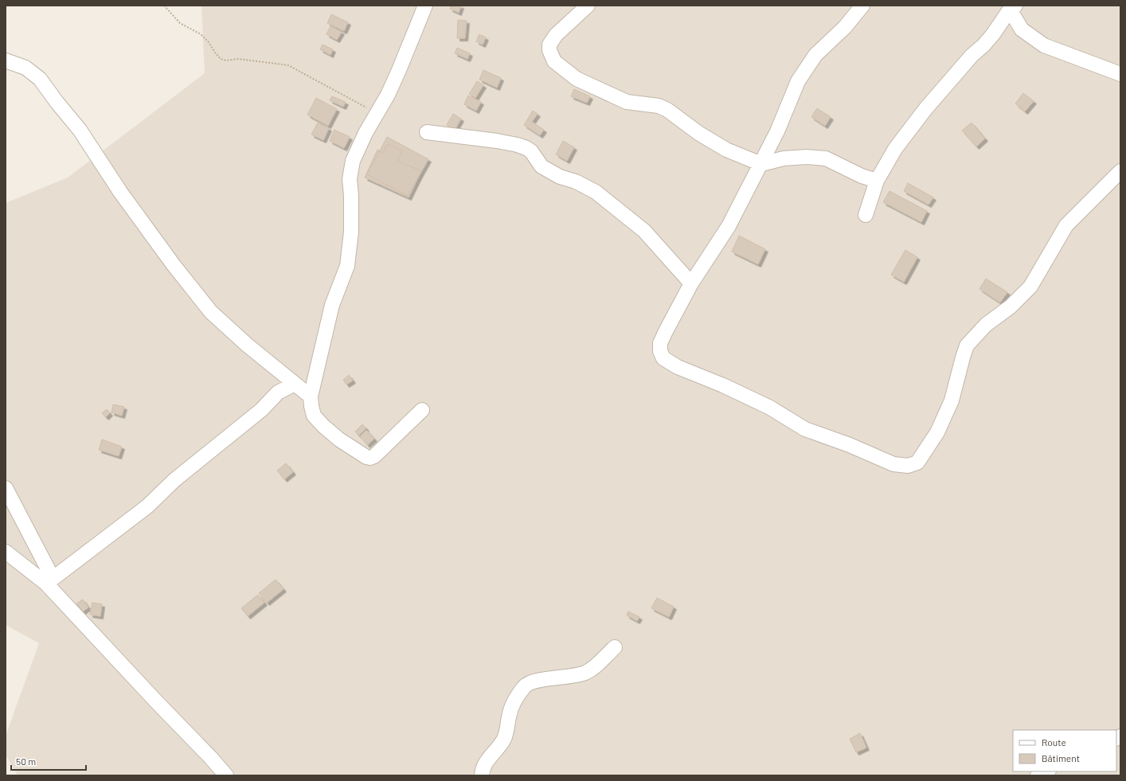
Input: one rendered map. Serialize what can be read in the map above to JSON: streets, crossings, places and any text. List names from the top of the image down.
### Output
{
  "legend": ["Route", "Bâtiment"],
  "scale_bar": "50 m"
}
